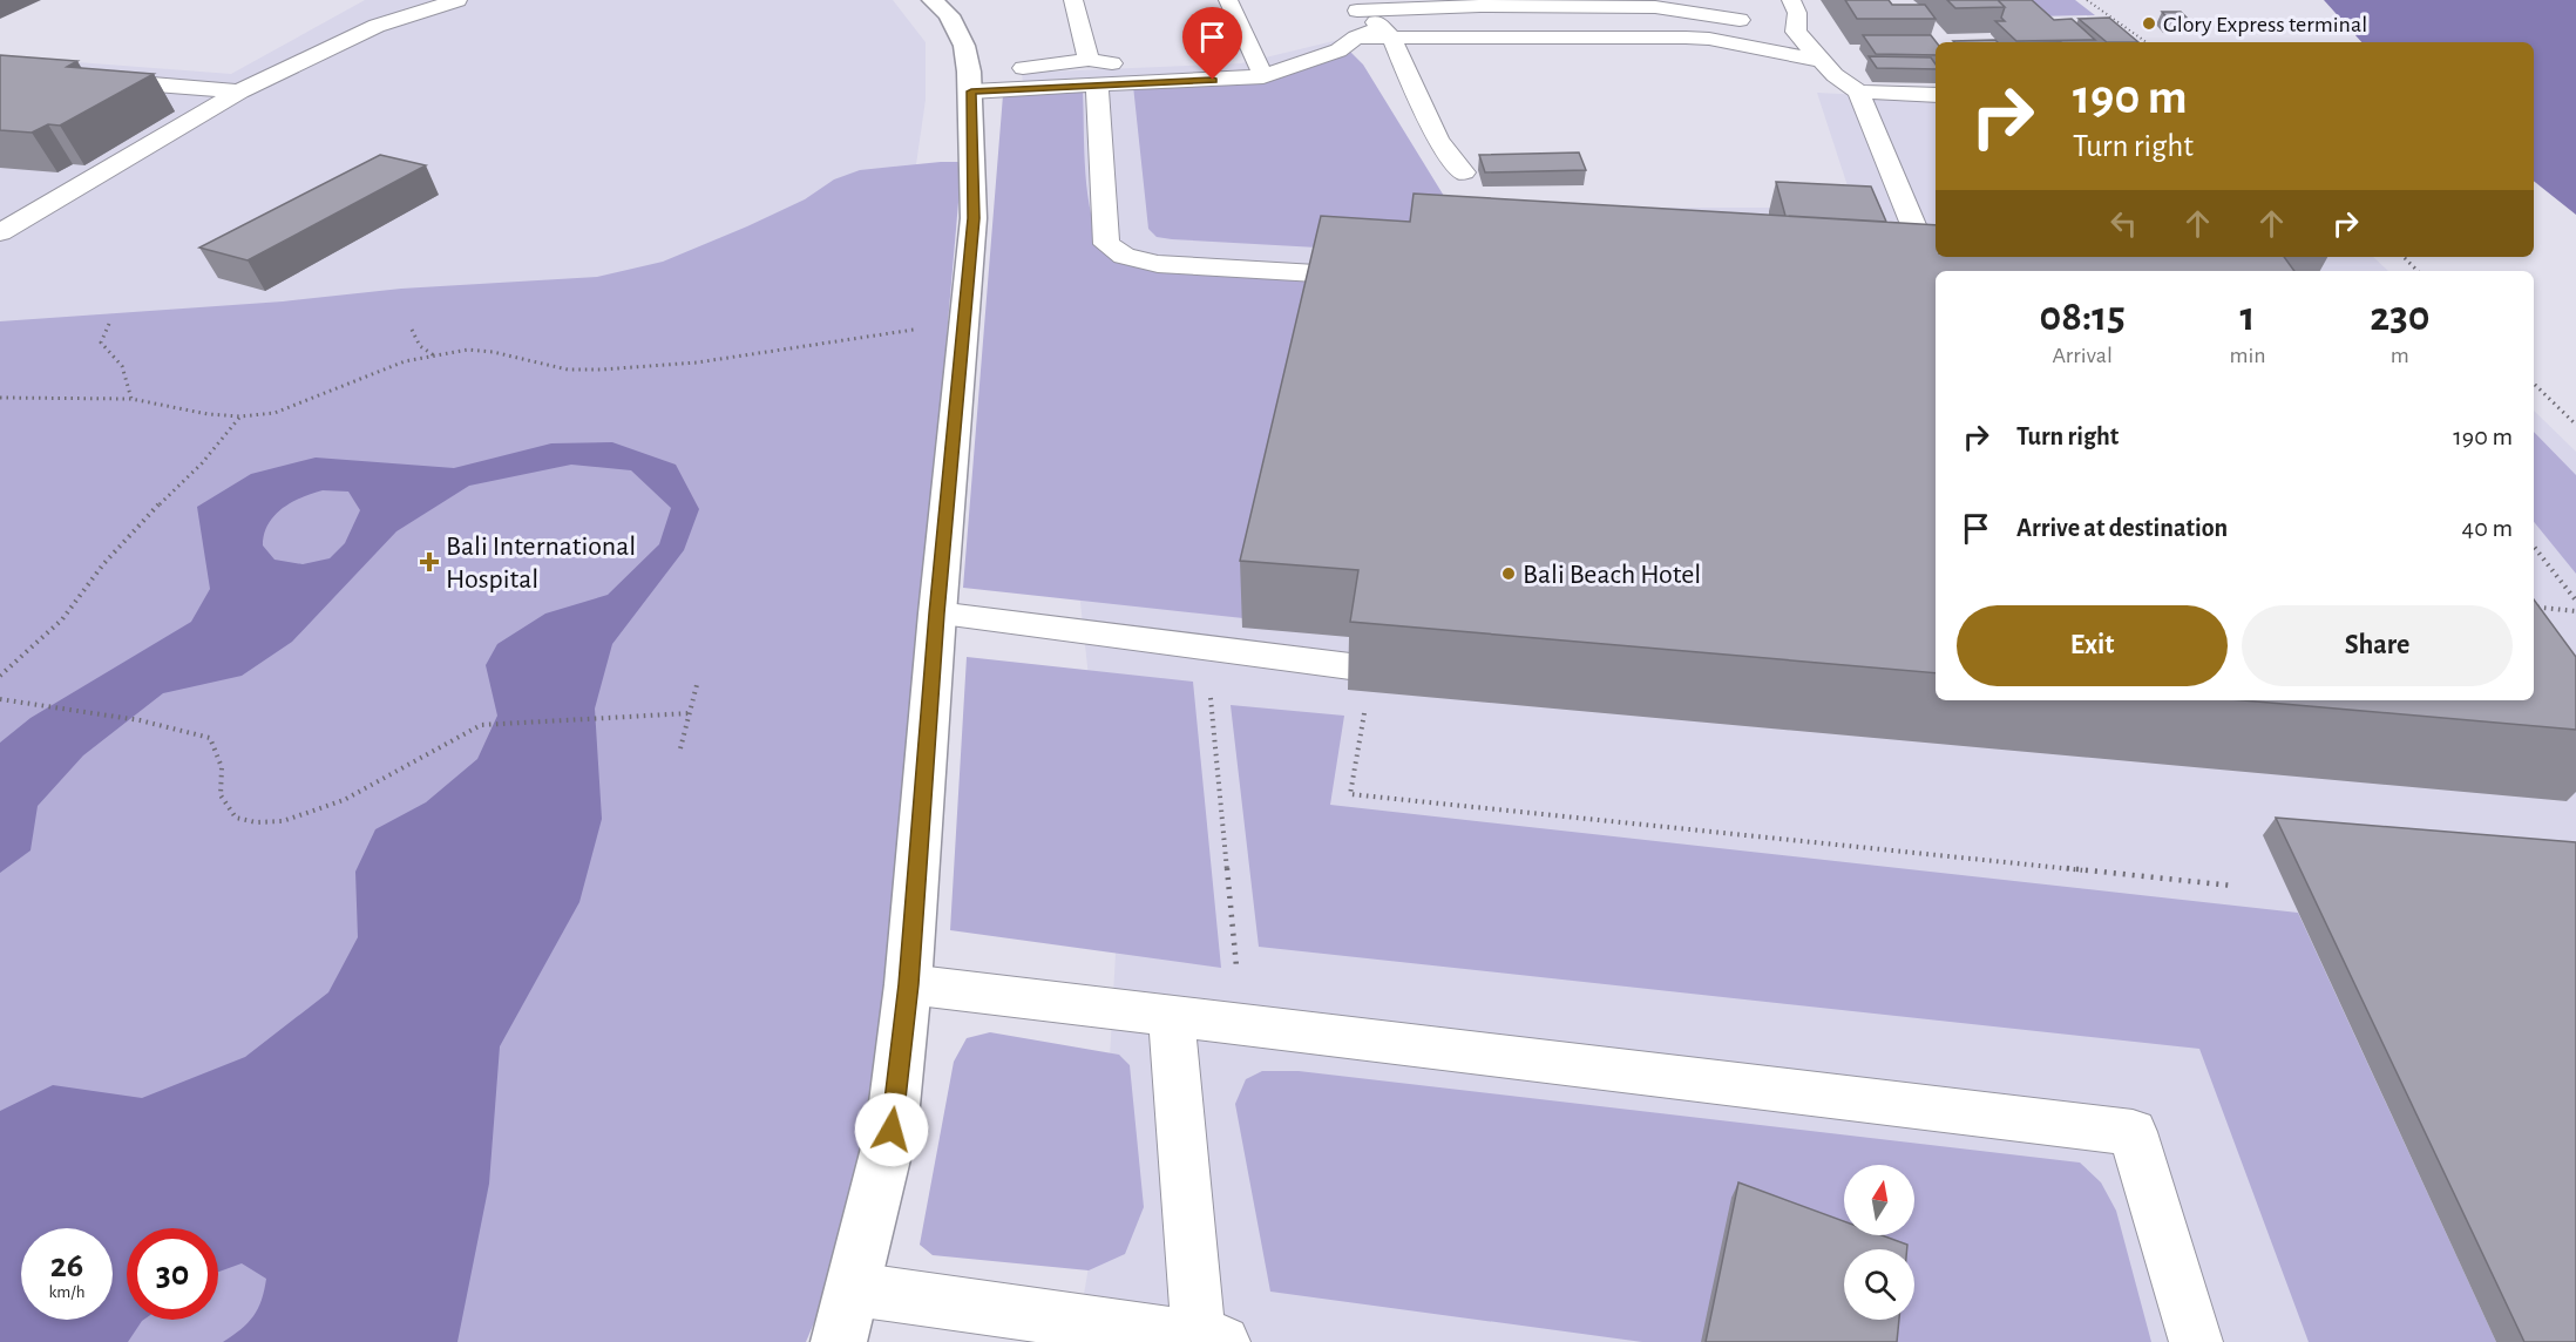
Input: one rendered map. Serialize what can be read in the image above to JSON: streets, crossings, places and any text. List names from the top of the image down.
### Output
{
  "places": {
    "other": ["Glory Express terminal", "Bali Beach Hotel"],
    "health": ["Bali International Hospital"]
  },
  "north": "top",
  "page": {
    "turn": ["190 m", "Turn right"],
    "eta": [
      "08:15",
      "Arrival",
      "1",
      "min",
      "230",
      "m"
    ],
    "list": [
      {
        "name": "Turn right",
        "value": "190 m"
      },
      {
        "name": "Arrive at destination",
        "value": "40 m"
      }
    ],
    "buttons": ["Exit", "Share"],
    "speed": "26 km/h",
    "limit": "30"
  }
}
